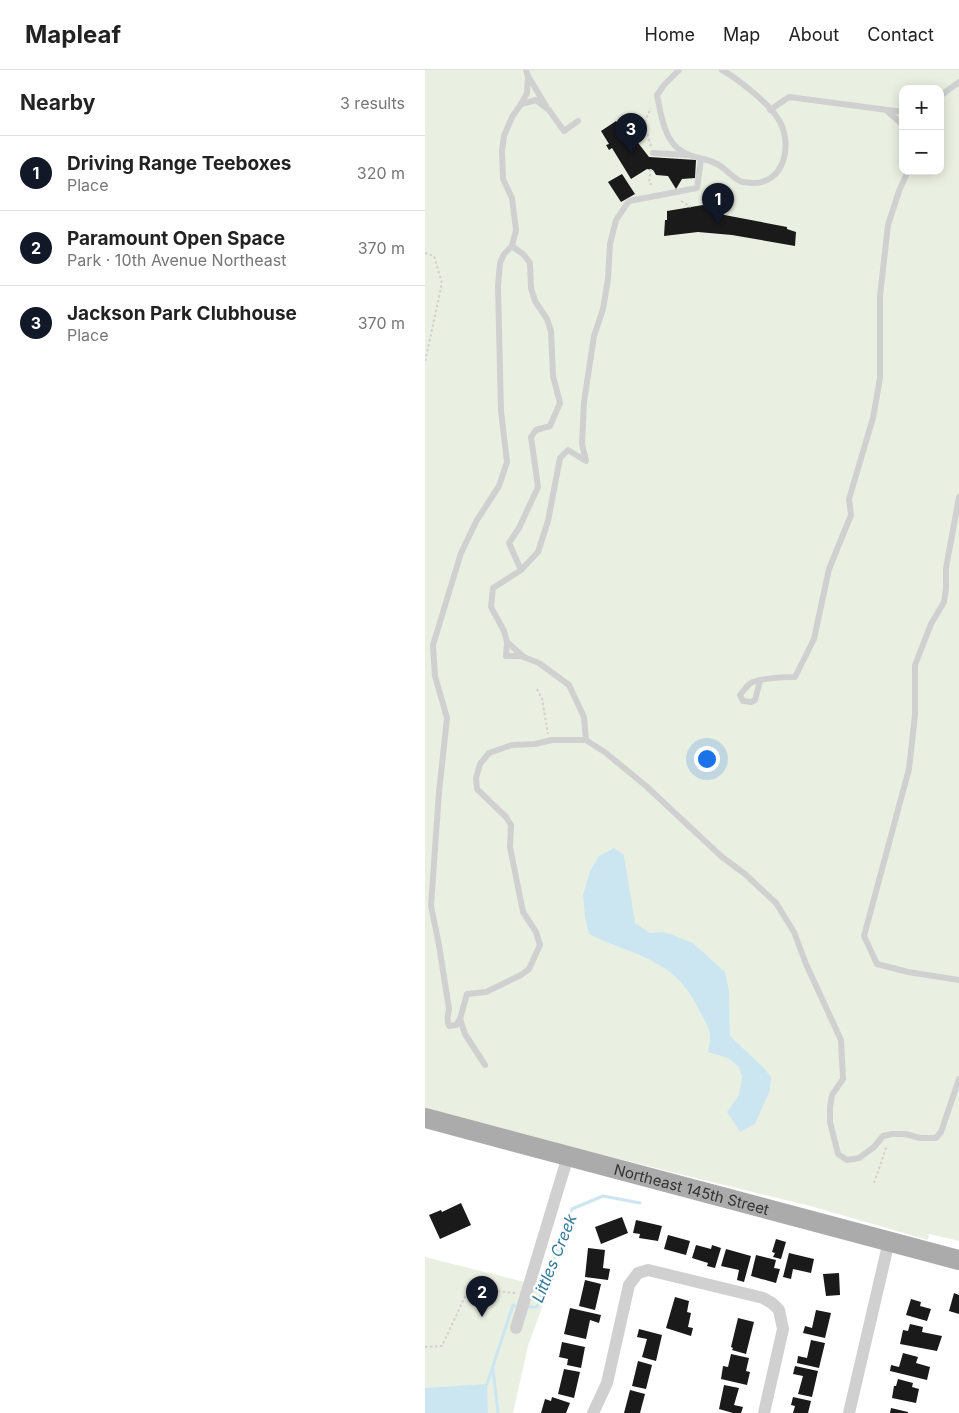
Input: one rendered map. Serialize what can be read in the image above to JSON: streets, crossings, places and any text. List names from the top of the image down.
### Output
{
  "streets": {
    "main road": ["Northeast 145th Street"]
  },
  "water": ["Littles Creek"],
  "page": {
    "header": "Mapleaf",
    "nav": [
      "Home",
      "Map",
      "About",
      "Contact"
    ],
    "heading": ["Nearby", "3 results"],
    "map_buttons": ["+", "−"],
    "pins": ["3", "1", "2"],
    "list": [
      {
        "mark": "1",
        "name": "Driving Range Teeboxes",
        "note": "Place",
        "value": "320 m"
      },
      {
        "mark": "2",
        "name": "Paramount Open Space",
        "note": "Park · 10th Avenue Northeast",
        "value": "370 m"
      },
      {
        "mark": "3",
        "name": "Jackson Park Clubhouse",
        "note": "Place",
        "value": "370 m"
      }
    ]
  }
}
